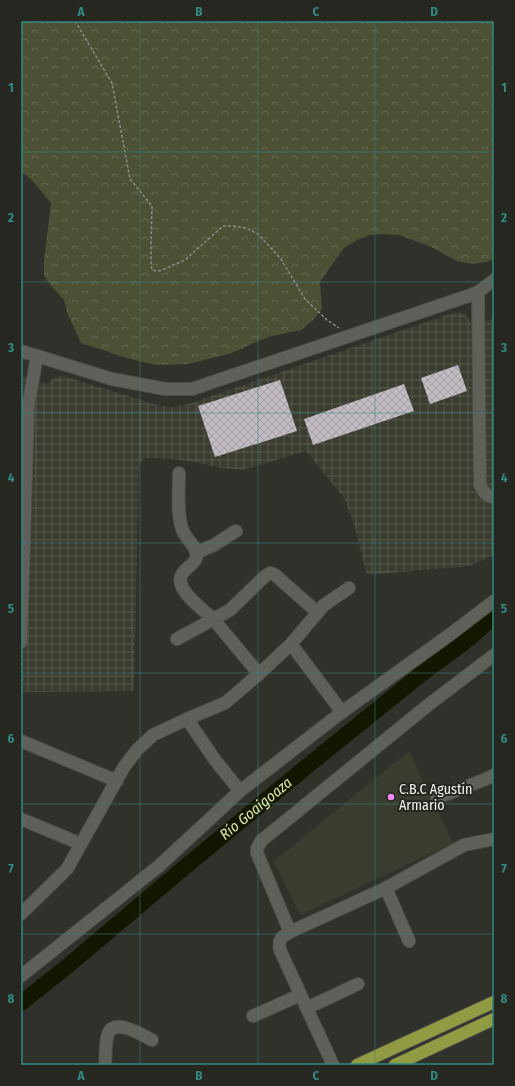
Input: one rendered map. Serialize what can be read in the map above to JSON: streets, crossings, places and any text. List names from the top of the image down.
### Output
{
  "water": ["Río Goaigoaza"],
  "places": ["C.B.C Agustín Armario"],
  "grid": {
    "columns": [
      "A",
      "B",
      "C",
      "D"
    ],
    "rows": [
      "1",
      "2",
      "3",
      "4",
      "5",
      "6",
      "7",
      "8"
    ]
  }
}
